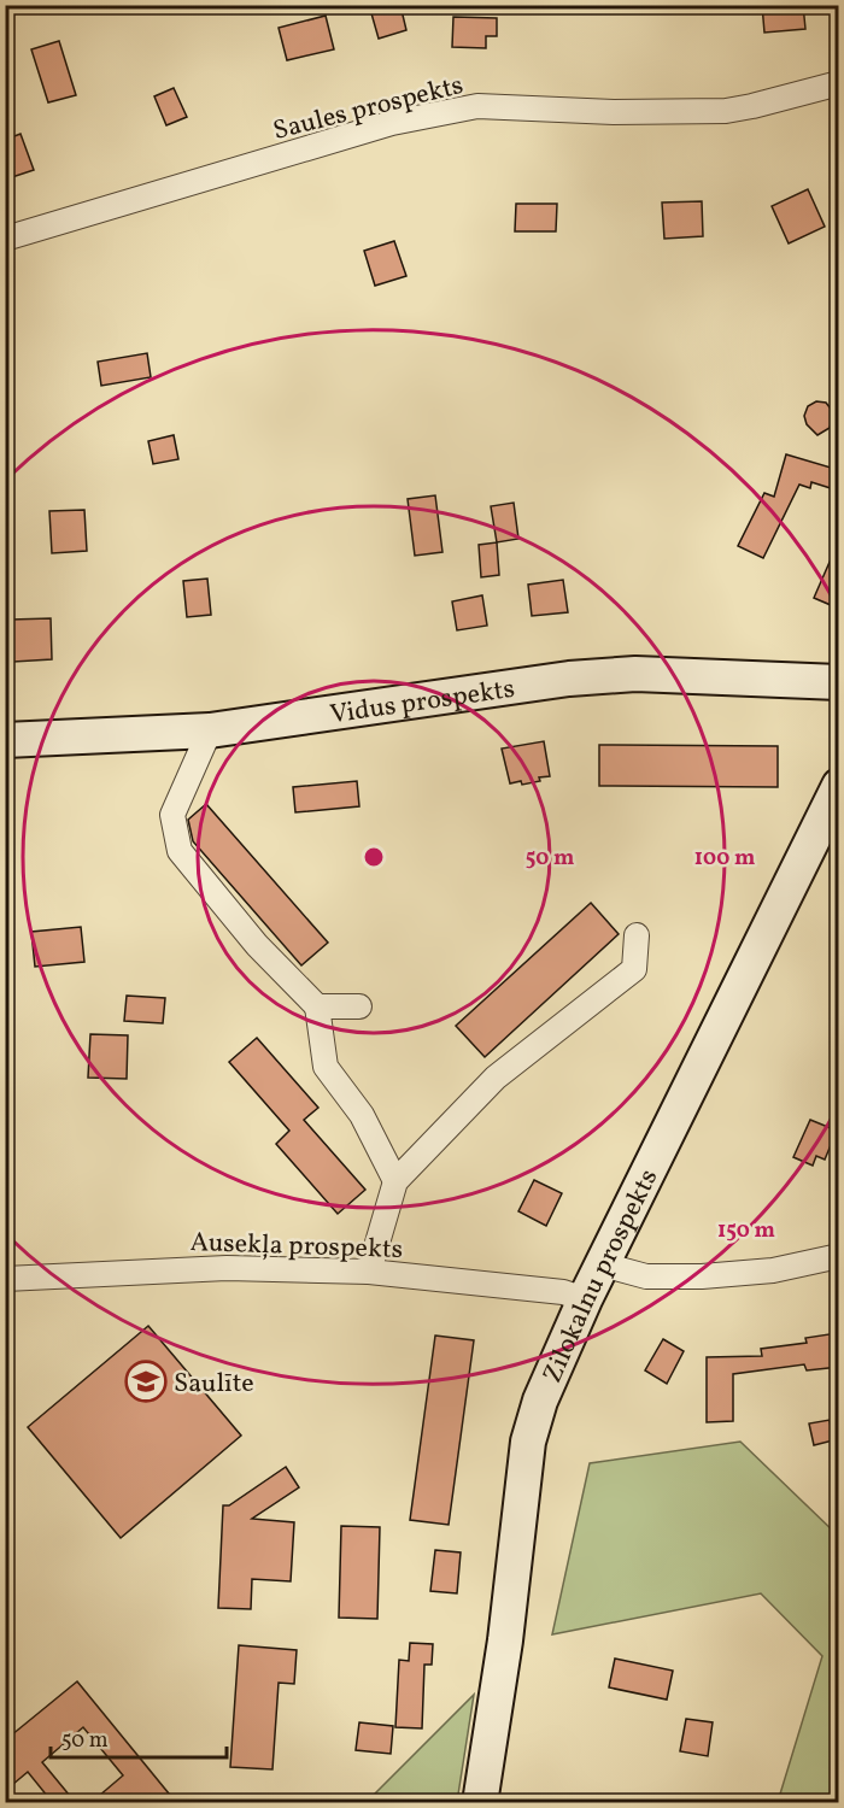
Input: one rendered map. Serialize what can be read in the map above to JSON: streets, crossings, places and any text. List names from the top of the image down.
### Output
{
  "streets": {
    "main road": ["Vidus prospekts", "Zilokalnu prospekts"],
    "street": ["Saules prospekts", "Ausekļa prospekts"]
  },
  "crossings": [
    ["Ausekļa prospekts", "Zilokalnu prospekts"]
  ],
  "places": {
    "school or university": ["Saulīte"]
  },
  "scale_bar": "50 m",
  "rings": ["50 m", "100 m", "150 m"]
}
